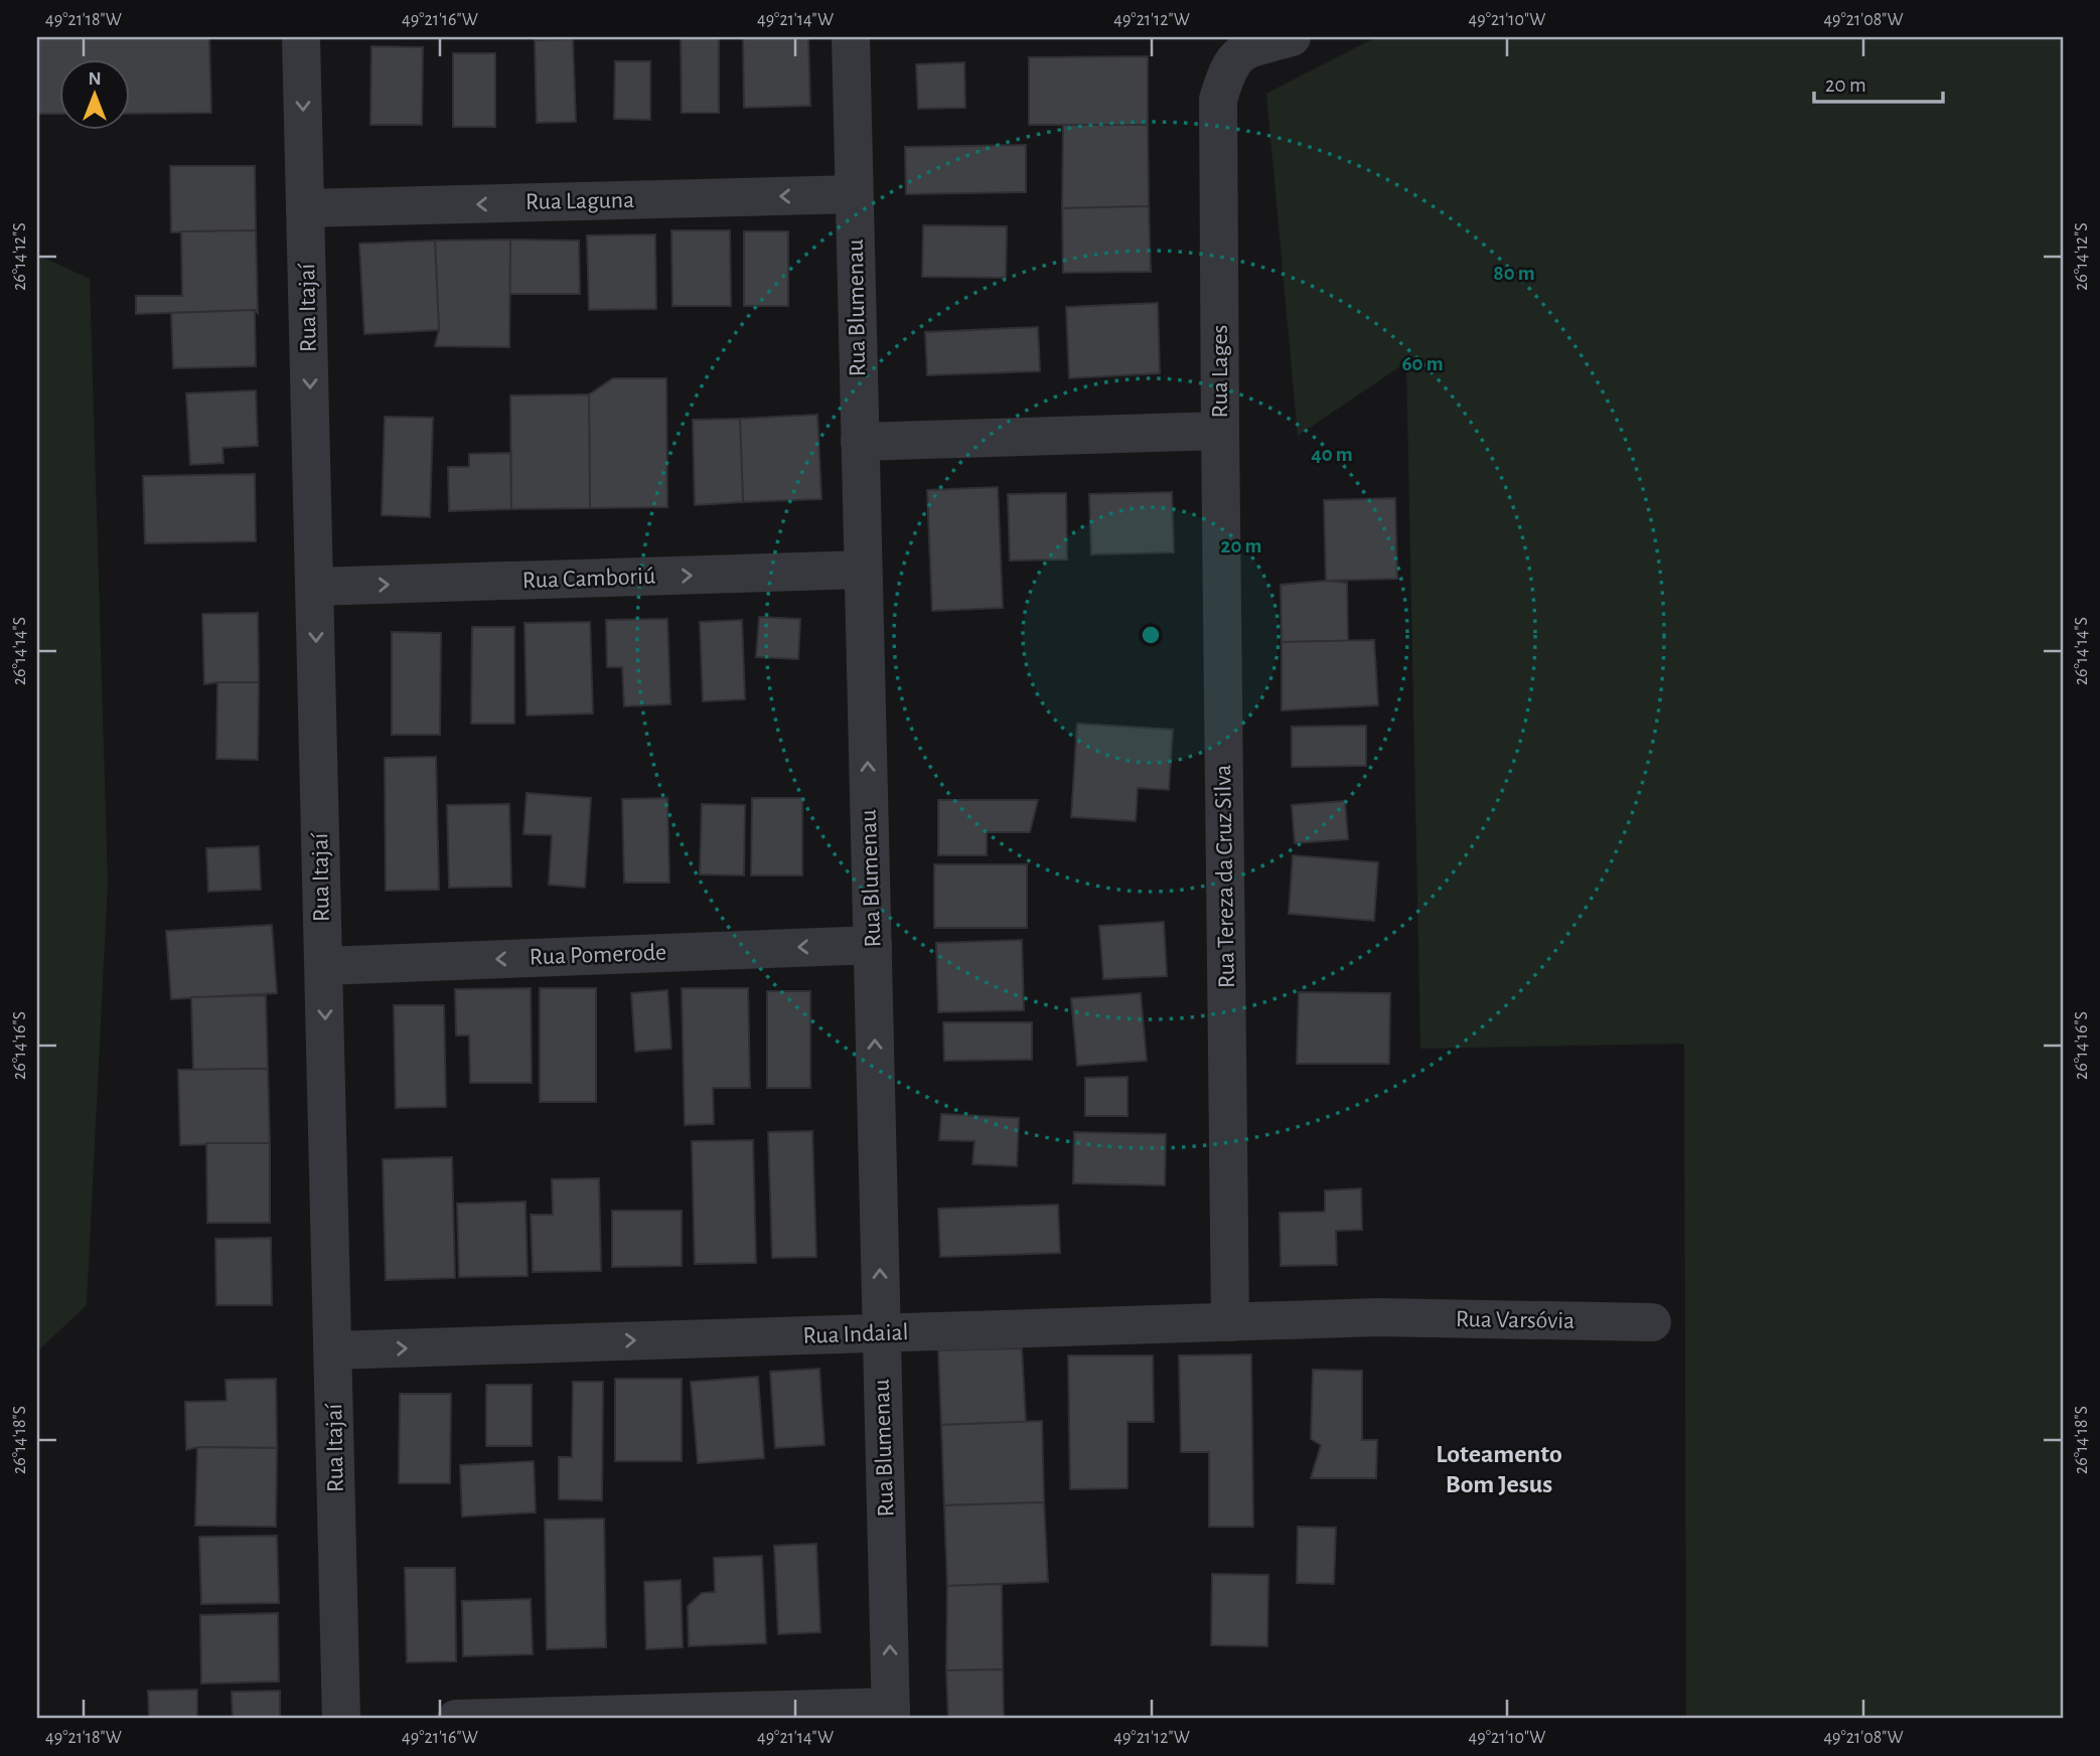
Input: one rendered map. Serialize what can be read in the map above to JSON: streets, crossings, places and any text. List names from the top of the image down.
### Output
{
  "streets": {
    "street": [
      "Rua Laguna",
      "Rua Itajaí",
      "Rua Blumenau",
      "Rua Lages",
      "Rua Camboriú",
      "Rua Tereza da Cruz Silva",
      "Rua Pomerode",
      "Rua Varsóvia",
      "Rua Indaial"
    ]
  },
  "crossings": [
    ["Rua Laguna", "Rua Itajaí"],
    ["Rua Laguna", "Rua Blumenau"],
    ["Rua Itajaí", "Rua Camboriú"],
    ["Rua Itajaí", "Rua Pomerode"],
    ["Rua Itajaí", "Rua Indaial"],
    ["Rua Blumenau", "Rua Lages"],
    ["Rua Blumenau", "Rua Camboriú"],
    ["Rua Blumenau", "Rua Pomerode"],
    ["Rua Blumenau", "Rua Indaial"],
    ["Rua Lages", "Rua Tereza da Cruz Silva"],
    ["Rua Tereza da Cruz Silva", "Rua Indaial"],
    ["Rua Varsóvia", "Rua Indaial"]
  ],
  "one_way": [
    "Rua Laguna",
    "Rua Itajaí",
    "Rua Blumenau",
    "Rua Camboriú",
    "Rua Pomerode",
    "Rua Indaial"
  ],
  "districts": ["Loteamento Bom Jesus"],
  "scale_bar": "20 m",
  "north": "top",
  "coordinates": [
    "49°21'18\"W",
    "49°21'16\"W",
    "49°21'14\"W",
    "49°21'12\"W",
    "49°21'10\"W",
    "49°21'08\"W",
    "26°14'12\"S",
    "26°14'14\"S",
    "26°14'16\"S",
    "26°14'18\"S"
  ],
  "rings": [
    "80 m",
    "60 m",
    "40 m",
    "20 m"
  ]
}
